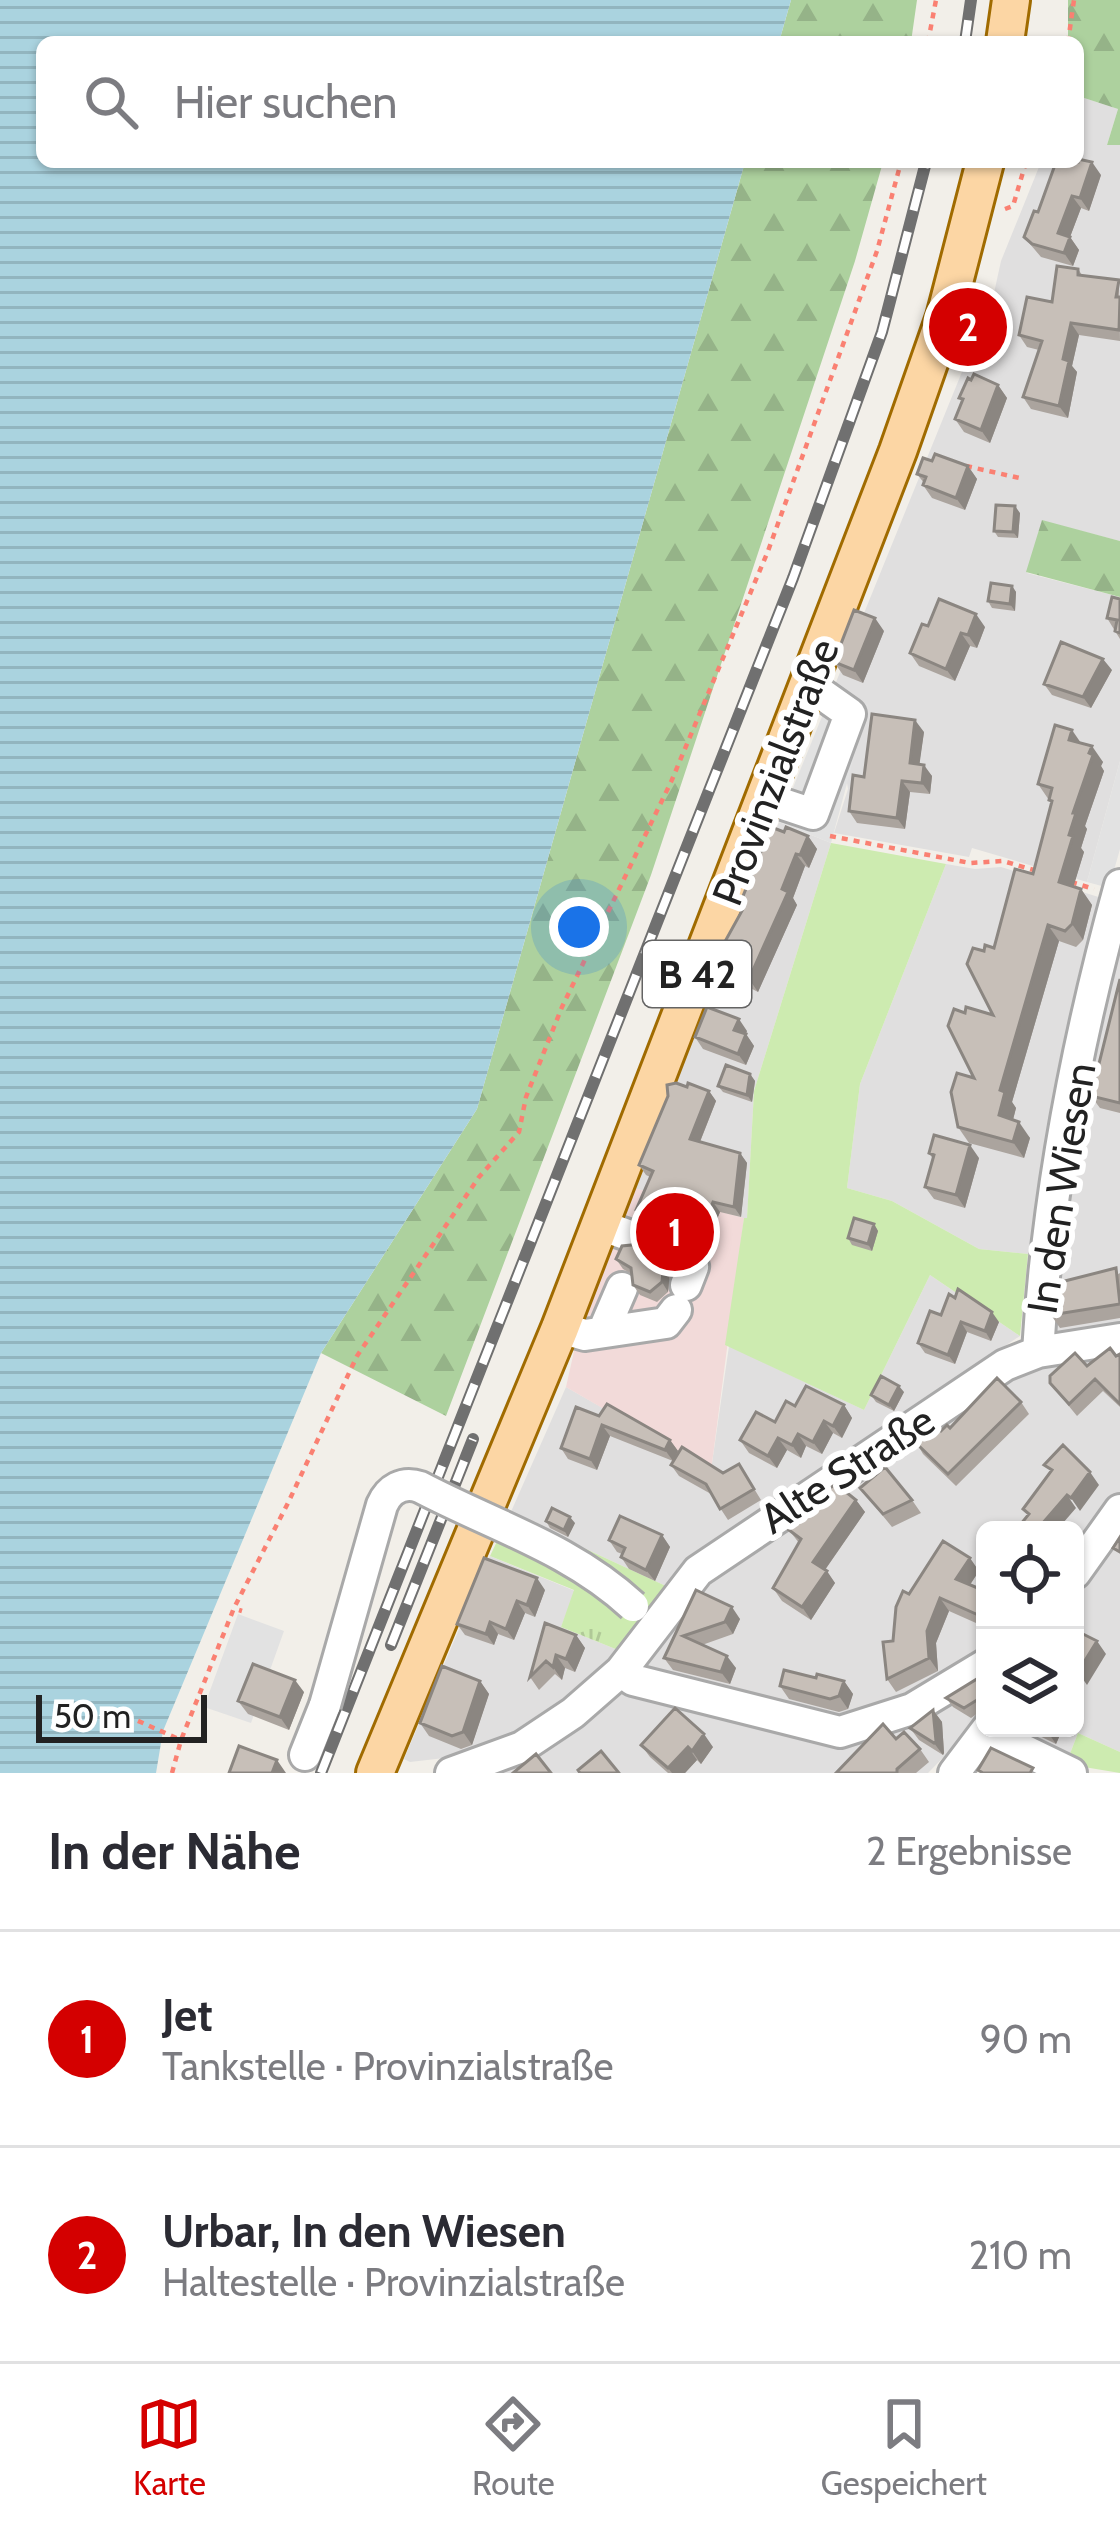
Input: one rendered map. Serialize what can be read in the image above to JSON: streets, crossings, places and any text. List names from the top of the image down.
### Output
{
  "streets": {
    "main road": ["Provinzialstraße", "B 42"],
    "street": ["In den Wiesen", "Alte Straße"]
  },
  "crossings": [
    ["In den Wiesen", "Alte Straße"]
  ],
  "scale_bar": "50 m",
  "page": {
    "search": "Hier suchen",
    "pins": ["2", "1"],
    "scale": "50 m",
    "heading": ["In der Nähe", "2 Ergebnisse"],
    "list": [
      {
        "mark": "1",
        "name": "Jet",
        "note": "Tankstelle · Provinzialstraße",
        "value": "90 m"
      },
      {
        "mark": "2",
        "name": "Urbar, In den Wiesen",
        "note": "Haltestelle · Provinzialstraße",
        "value": "210 m"
      }
    ],
    "nav": ["Karte", "Route", "Gespeichert"]
  }
}
